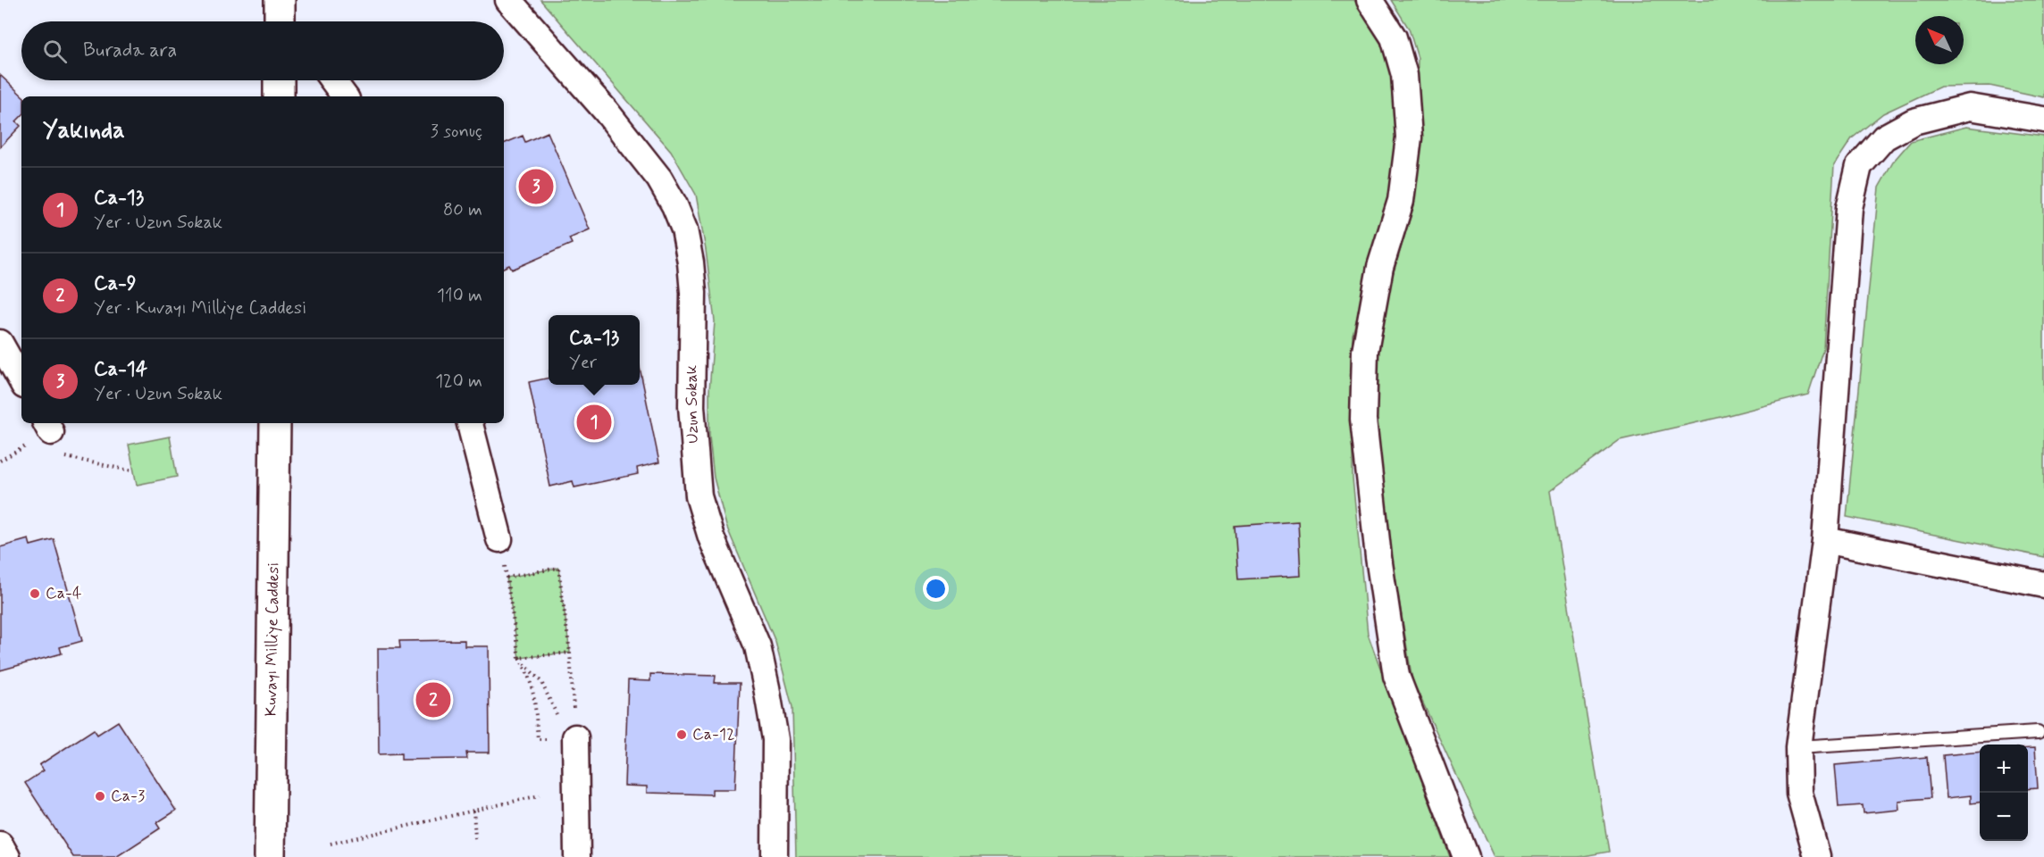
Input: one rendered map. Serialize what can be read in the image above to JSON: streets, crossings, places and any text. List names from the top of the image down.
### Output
{
  "streets": {
    "street": ["Uzun Sokak", "Kuvayı Milliye Caddesi"]
  },
  "places": ["Ca-4", "Ca-12", "Ca-3"],
  "north": "top left",
  "page": {
    "search": "Burada ara",
    "heading": ["Yakında", "3 sonuç"],
    "list": [
      {
        "mark": "1",
        "name": "Ca-13",
        "note": "Yer · Uzun Sokak",
        "value": "80 m"
      },
      {
        "mark": "2",
        "name": "Ca-9",
        "note": "Yer · Kuvayı Milliye Caddesi",
        "value": "110 m"
      },
      {
        "mark": "3",
        "name": "Ca-14",
        "note": "Yer · Uzun Sokak",
        "value": "120 m"
      }
    ],
    "pins": ["3", "1", "2"],
    "popup": ["Ca-13", "Yer"],
    "map_buttons": ["+", "−"]
  }
}
